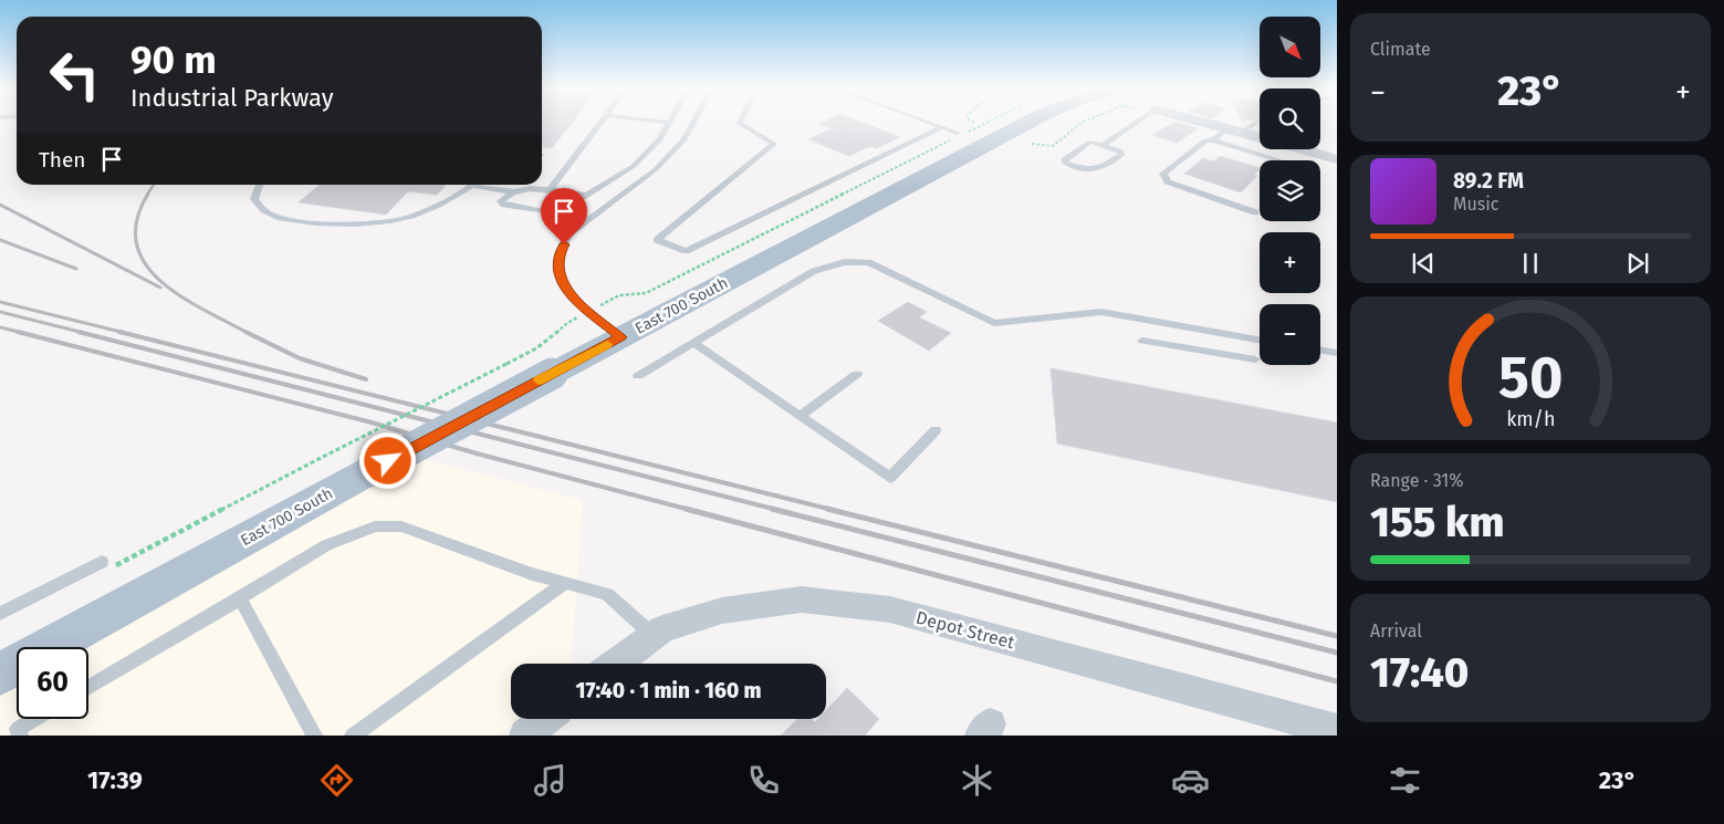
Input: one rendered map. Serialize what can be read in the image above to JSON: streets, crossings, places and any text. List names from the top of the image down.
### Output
{
  "streets": {
    "main road": ["East 700 South"],
    "street": ["Depot Street"]
  },
  "north": "bottom right",
  "page": {
    "tile": [
      "Climate",
      ["Range · 31%", "155 km"],
      ["Arrival", "17:40"]
    ],
    "map_buttons": ["+", "−"],
    "turn": ["90 m", "Industrial Parkway"],
    "heat": ["−", "23°", "+"],
    "then": "Then",
    "song": ["89.2 FM", "Music"],
    "limit": "60",
    "trip": "17:40 · 1 min · 160 m",
    "tabs": ["17:39", "23°"],
    "gauge": ["50", "km/h"]
  }
}
